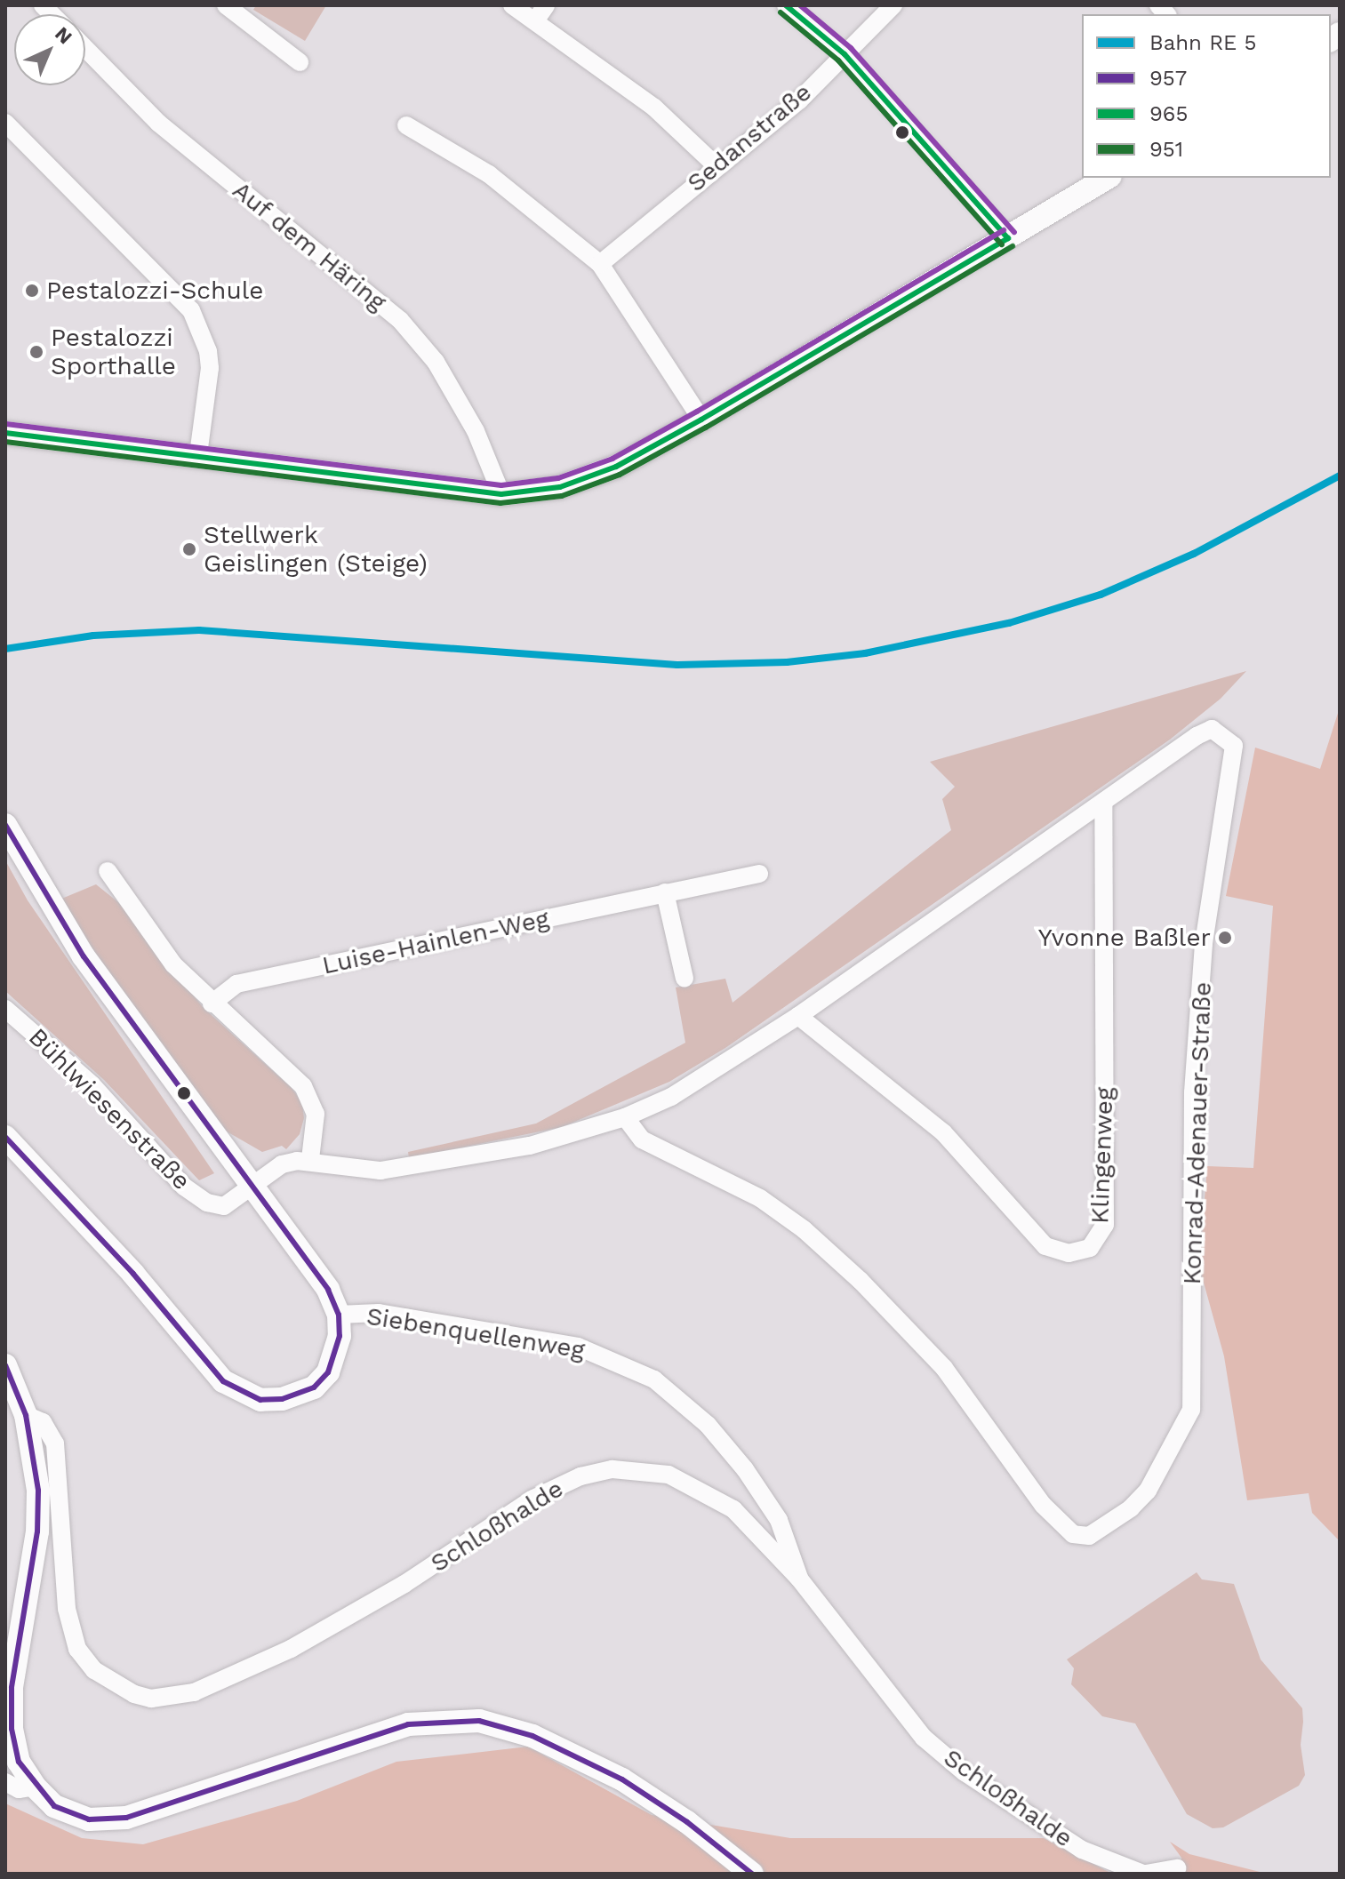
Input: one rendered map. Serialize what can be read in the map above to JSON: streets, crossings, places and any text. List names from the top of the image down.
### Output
{
  "streets": {
    "street": [
      "Sedanstraße",
      "Auf dem Häring",
      "Luise-Hainlen-Weg",
      "Bühlwiesenstraße",
      "Konrad-Adenauer-Straße",
      "Klingenweg",
      "Siebenquellenweg",
      "Schloßhalde"
    ]
  },
  "crossings": [
    ["Konrad-Adenauer-Straße", "Klingenweg"],
    ["Siebenquellenweg", "Schloßhalde"]
  ],
  "places": [
    "Pestalozzi-Schule",
    "Pestalozzi Sporthalle",
    "Stellwerk Geislingen (Steige)",
    "Yvonne Baßler"
  ],
  "lines": ["transit line 965", "transit line 951", "transit line 957"],
  "legend": [
    "Bahn RE 5",
    "957",
    "965",
    "951"
  ],
  "north": "top right"
}
